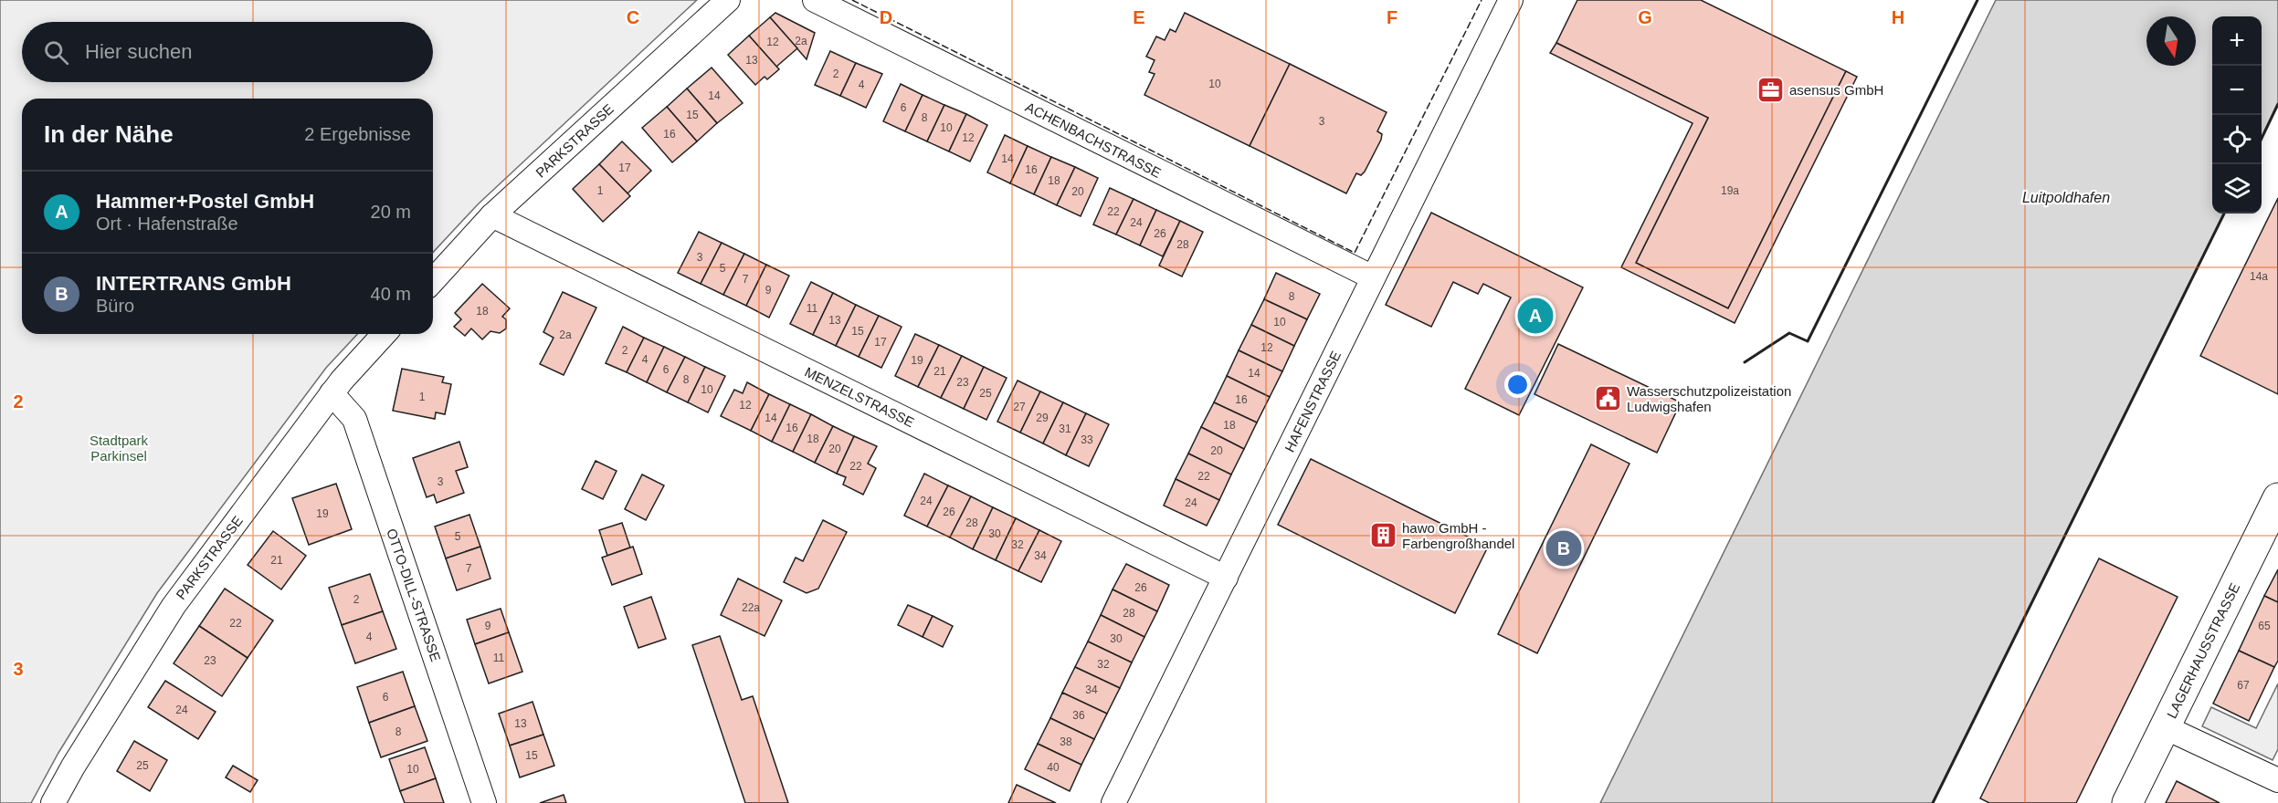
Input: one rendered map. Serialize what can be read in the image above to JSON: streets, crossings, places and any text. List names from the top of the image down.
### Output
{
  "streets": {
    "street": [
      "ACHENBACHSTRASSE",
      "PARKSTRASSE",
      "MENZELSTRASSE",
      "HAFENSTRASSE",
      "OTTO-DILL-STRASSE",
      "LAGERHAUSSTRASSE"
    ]
  },
  "crossings": [
    ["ACHENBACHSTRASSE", "HAFENSTRASSE"],
    ["PARKSTRASSE", "MENZELSTRASSE"],
    ["PARKSTRASSE", "OTTO-DILL-STRASSE"],
    ["MENZELSTRASSE", "HAFENSTRASSE"]
  ],
  "water": ["Luitpoldhafen"],
  "parks": ["Stadtpark Parkinsel"],
  "places": {
    "office": ["asensus GmbH"],
    "public building": ["Wasserschutzpolizeistation Ludwigshafen"],
    "building": ["hawo GmbH - Farbengroßhandel"]
  },
  "house_numbers": [
    "2a",
    "12",
    "13",
    "2",
    "10",
    "4",
    "14",
    "6",
    "15",
    "8",
    "3",
    "10",
    "16",
    "12",
    "14",
    "17",
    "16",
    "18",
    "1",
    "19a",
    "20",
    "22",
    "24",
    "26",
    "28",
    "3",
    "5",
    "14a",
    "7",
    "9",
    "8",
    "11",
    "18",
    "13",
    "10",
    "15",
    "2a",
    "17",
    "12",
    "2",
    "4",
    "19",
    "6",
    "21",
    "14",
    "8",
    "23",
    "10",
    "25",
    "1",
    "16",
    "12",
    "27",
    "14",
    "29",
    "18",
    "16",
    "31",
    "18",
    "33",
    "20",
    "20",
    "22",
    "22",
    "3",
    "24",
    "24",
    "26",
    "19",
    "28",
    "30",
    "5",
    "32",
    "34",
    "21",
    "7",
    "26",
    "2",
    "22a",
    "28",
    "22",
    "9",
    "65",
    "4",
    "30",
    "11",
    "23",
    "32",
    "67",
    "34",
    "6",
    "24",
    "36",
    "13",
    "8",
    "38",
    "15",
    "25",
    "40",
    "10"
  ],
  "north": "bottom",
  "page": {
    "map_buttons": ["+", "−"],
    "search": "Hier suchen",
    "heading": ["In der Nähe", "2 Ergebnisse"],
    "list": [
      {
        "mark": "A",
        "name": "Hammer+Postel GmbH",
        "note": "Ort · Hafenstraße",
        "value": "20 m"
      },
      {
        "mark": "B",
        "name": "INTERTRANS GmbH",
        "note": "Büro",
        "value": "40 m"
      }
    ],
    "pins": ["A", "B"]
  },
  "grid": {
    "columns": [
      "C",
      "D",
      "E",
      "F",
      "G",
      "H"
    ],
    "rows": ["2", "3"]
  }
}
